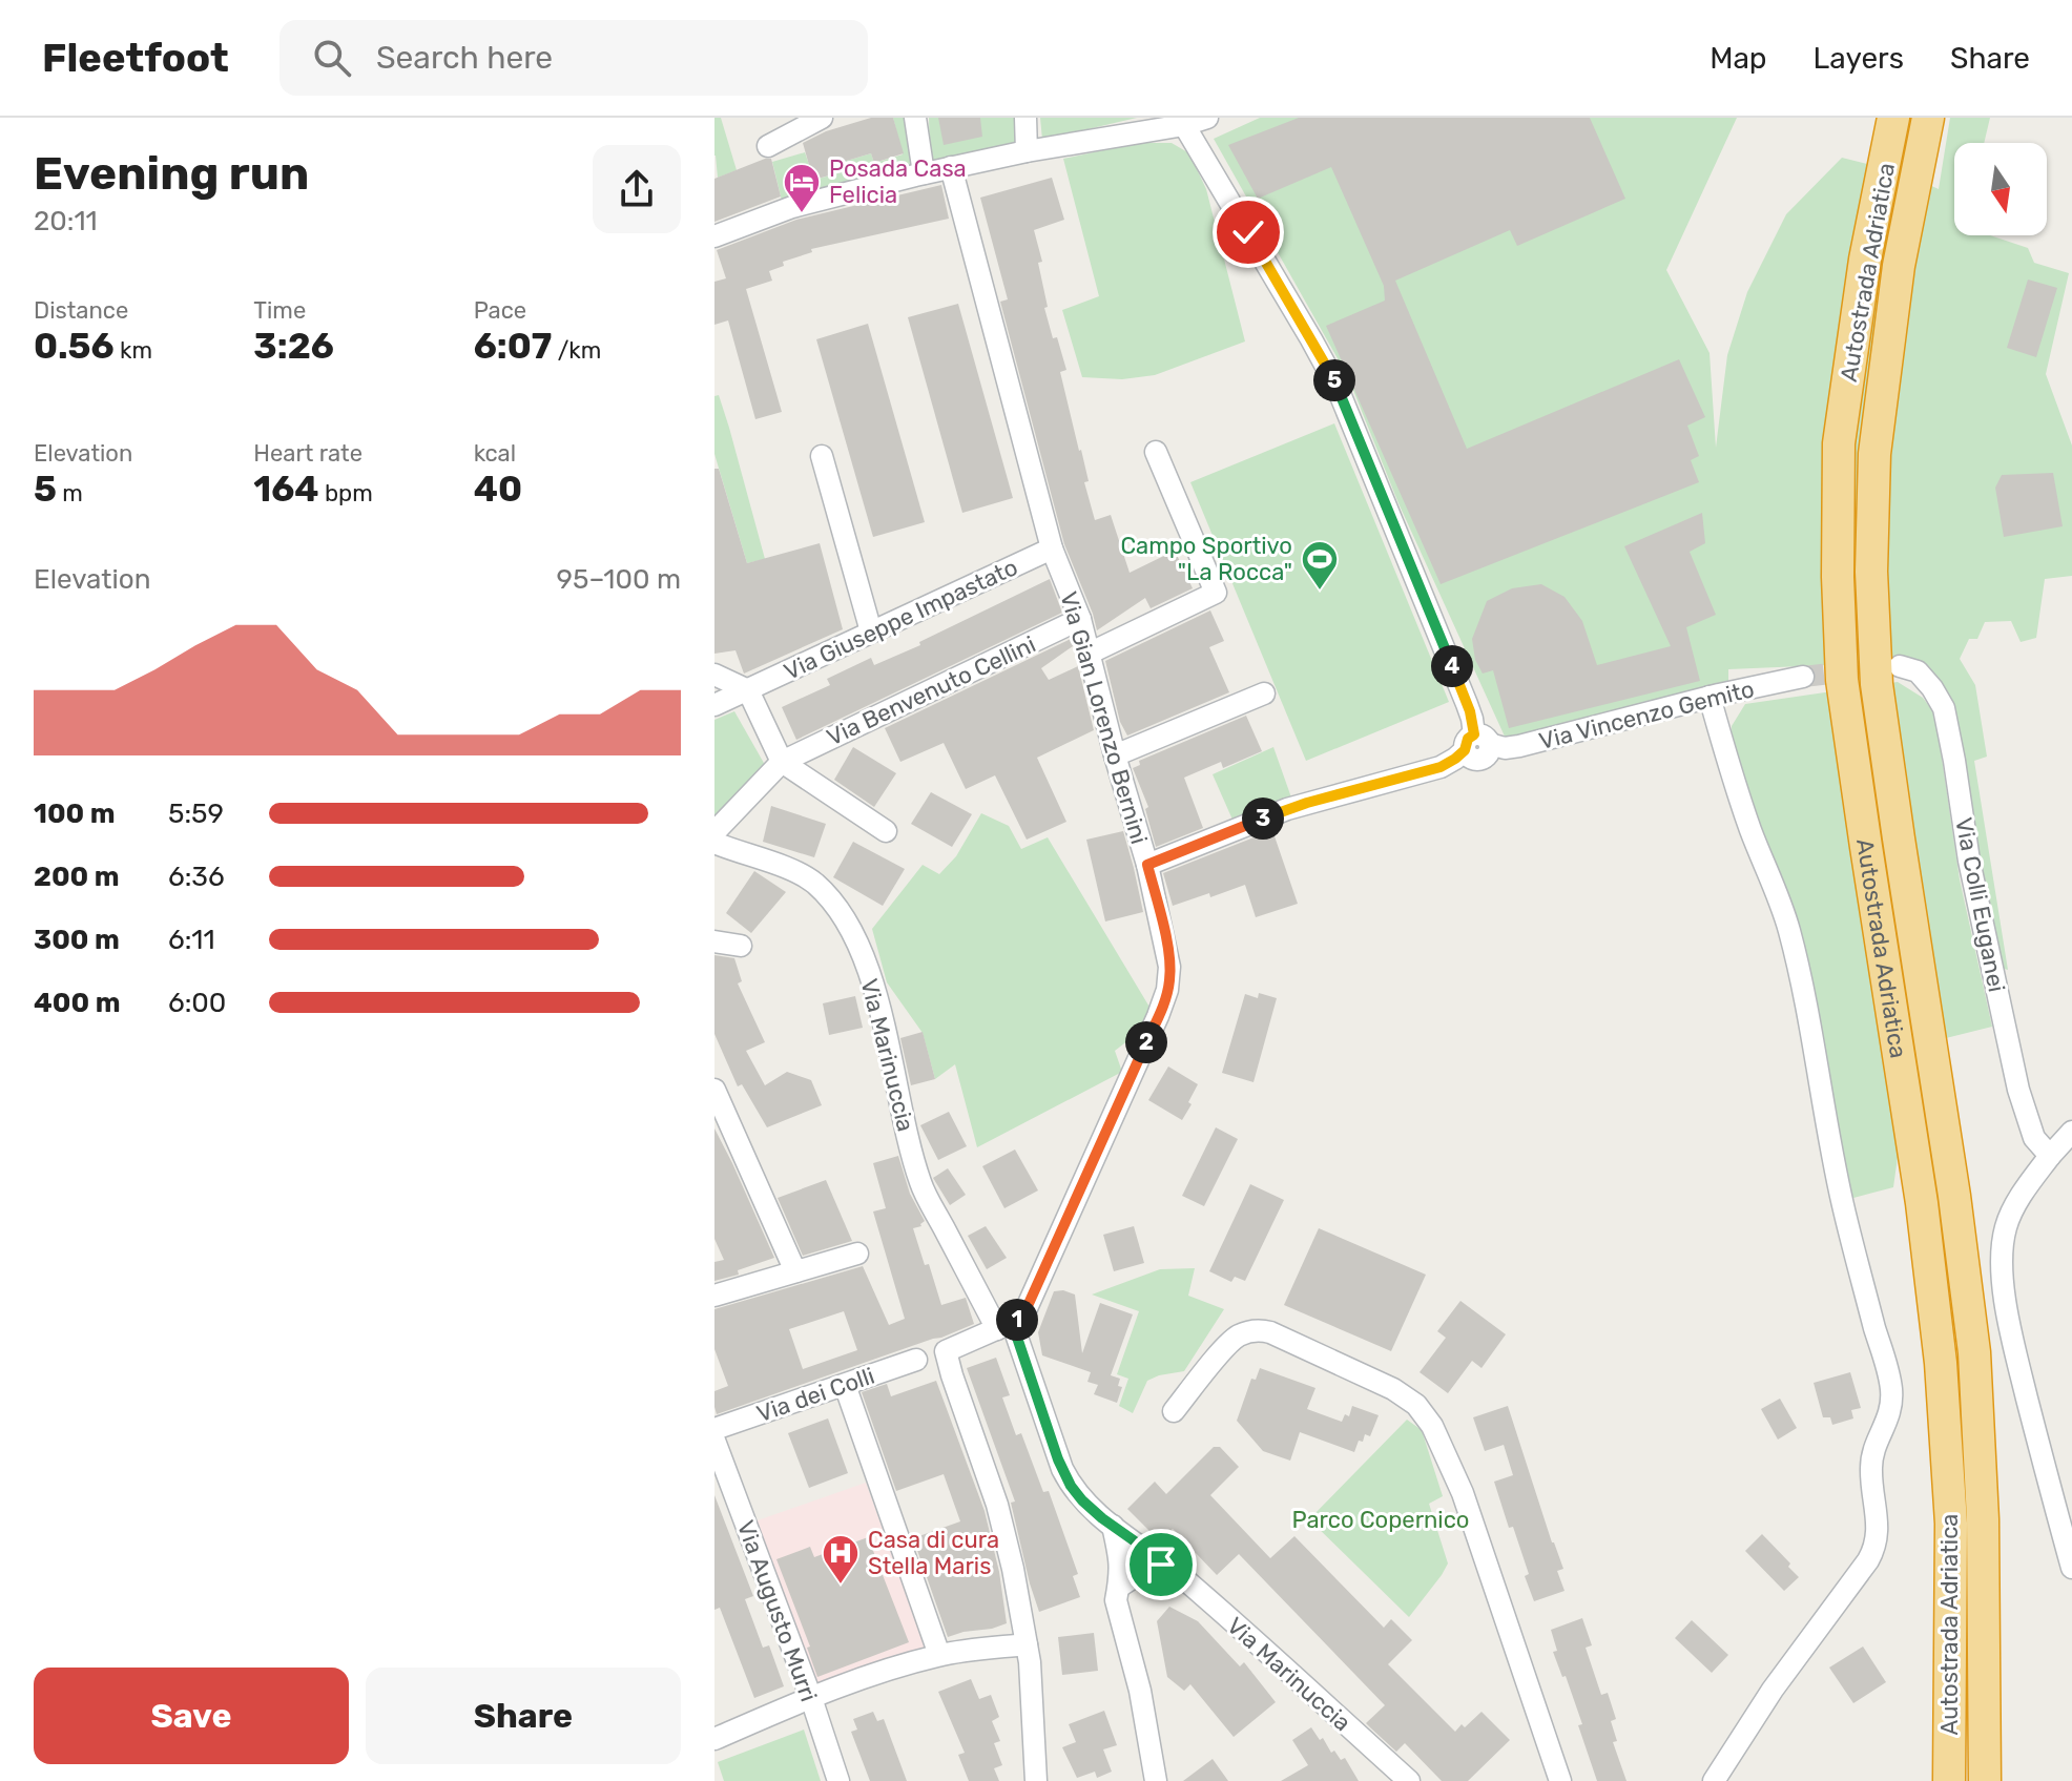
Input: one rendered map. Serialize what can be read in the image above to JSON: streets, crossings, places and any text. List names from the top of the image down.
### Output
{
  "streets": {
    "highway": ["Autostrada Adriatica"],
    "street": [
      "Via Giuseppe Impastato",
      "Via Benvenuto Cellini",
      "Via Vincenzo Gemito",
      "Via Gian Lorenzo Bernini",
      "Via Colli Euganei",
      "Via Marinuccia",
      "Via dei Colli",
      "Via Augusto Murri"
    ]
  },
  "crossings": [
    ["Via Giuseppe Impastato", "Via Gian Lorenzo Bernini"],
    ["Via Benvenuto Cellini", "Via Gian Lorenzo Bernini"],
    ["Via Vincenzo Gemito", "Via Gian Lorenzo Bernini"],
    ["Via Gian Lorenzo Bernini", "Via Marinuccia"]
  ],
  "parks": ["Parco Copernico"],
  "places": {
    "hotel": ["Posada Casa Felicia"],
    "sports": ["Campo Sportivo \"La Rocca\""],
    "hospital": ["Casa di cura Stella Maris"]
  },
  "north": "bottom",
  "page": {
    "header": "Fleetfoot",
    "search": "Search here",
    "nav": ["Map", "Layers", "Share"],
    "heading": ["Evening run", "20:11"],
    "stats": [
      ["Distance", "0.56 km"],
      ["Time", "3:26"],
      ["Pace", "6:07 /km"],
      ["Elevation", "5 m"],
      ["Heart rate", "164 bpm"],
      ["kcal", "40"]
    ],
    "pins": [
      "5",
      "4",
      "3",
      "2",
      "1"
    ],
    "chart": ["Elevation", "95–100 m"],
    "list": [
      {
        "name": "100 m",
        "note": "5:59"
      },
      {
        "name": "200 m",
        "note": "6:36"
      },
      {
        "name": "300 m",
        "note": "6:11"
      },
      {
        "name": "400 m",
        "note": "6:00"
      }
    ],
    "buttons": ["Save", "Share"]
  }
}
